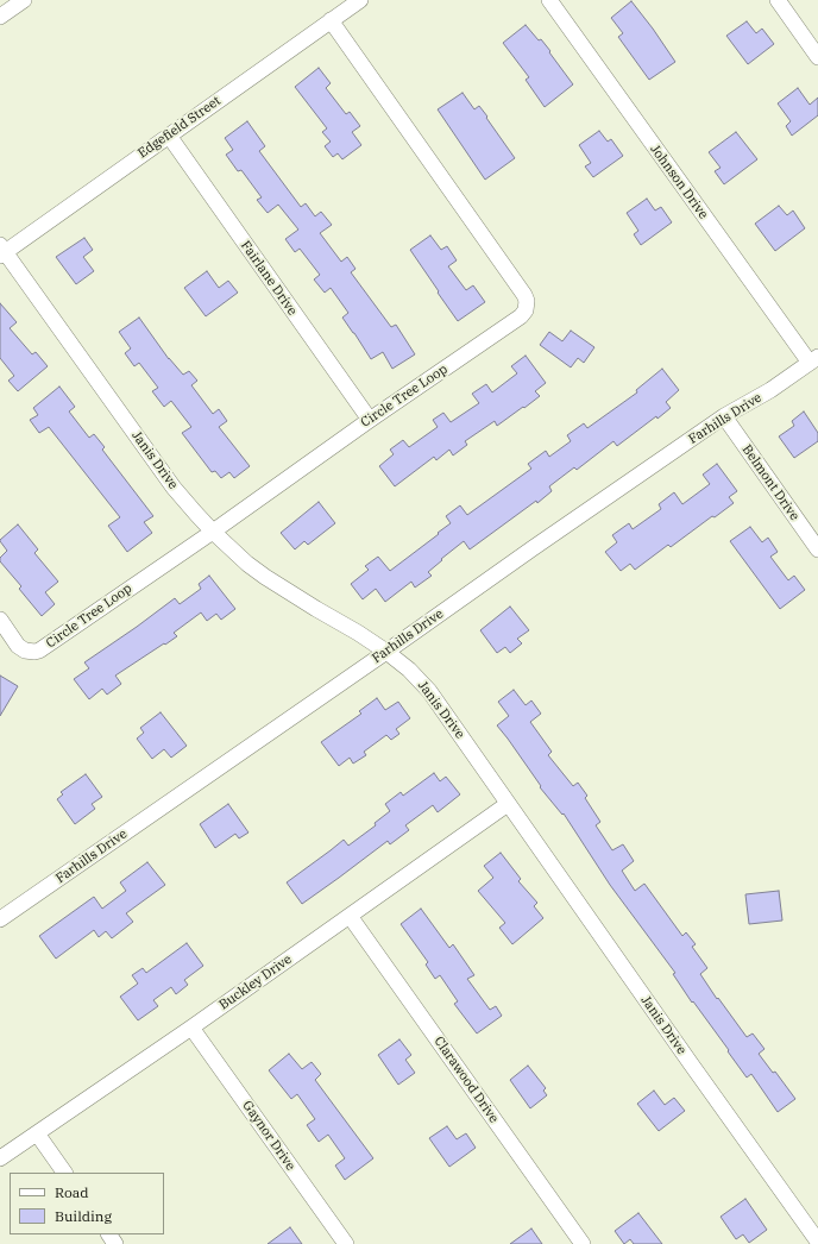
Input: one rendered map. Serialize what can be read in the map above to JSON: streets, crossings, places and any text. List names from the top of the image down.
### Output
{
  "streets": {
    "street": [
      "Edgefield Street",
      "Johnson Drive",
      "Fairlane Drive",
      "Circle Tree Loop",
      "Farhills Drive",
      "Janis Drive",
      "Belmont Drive",
      "Buckley Drive",
      "Clarawood Drive",
      "Gaynor Drive"
    ]
  },
  "crossings": [
    ["Edgefield Street", "Fairlane Drive"],
    ["Edgefield Street", "Circle Tree Loop"],
    ["Edgefield Street", "Janis Drive"],
    ["Johnson Drive", "Farhills Drive"],
    ["Fairlane Drive", "Circle Tree Loop"],
    ["Circle Tree Loop", "Janis Drive"],
    ["Farhills Drive", "Janis Drive"],
    ["Farhills Drive", "Belmont Drive"],
    ["Janis Drive", "Buckley Drive"],
    ["Buckley Drive", "Clarawood Drive"],
    ["Buckley Drive", "Gaynor Drive"]
  ],
  "legend": ["Road", "Building"]
}
